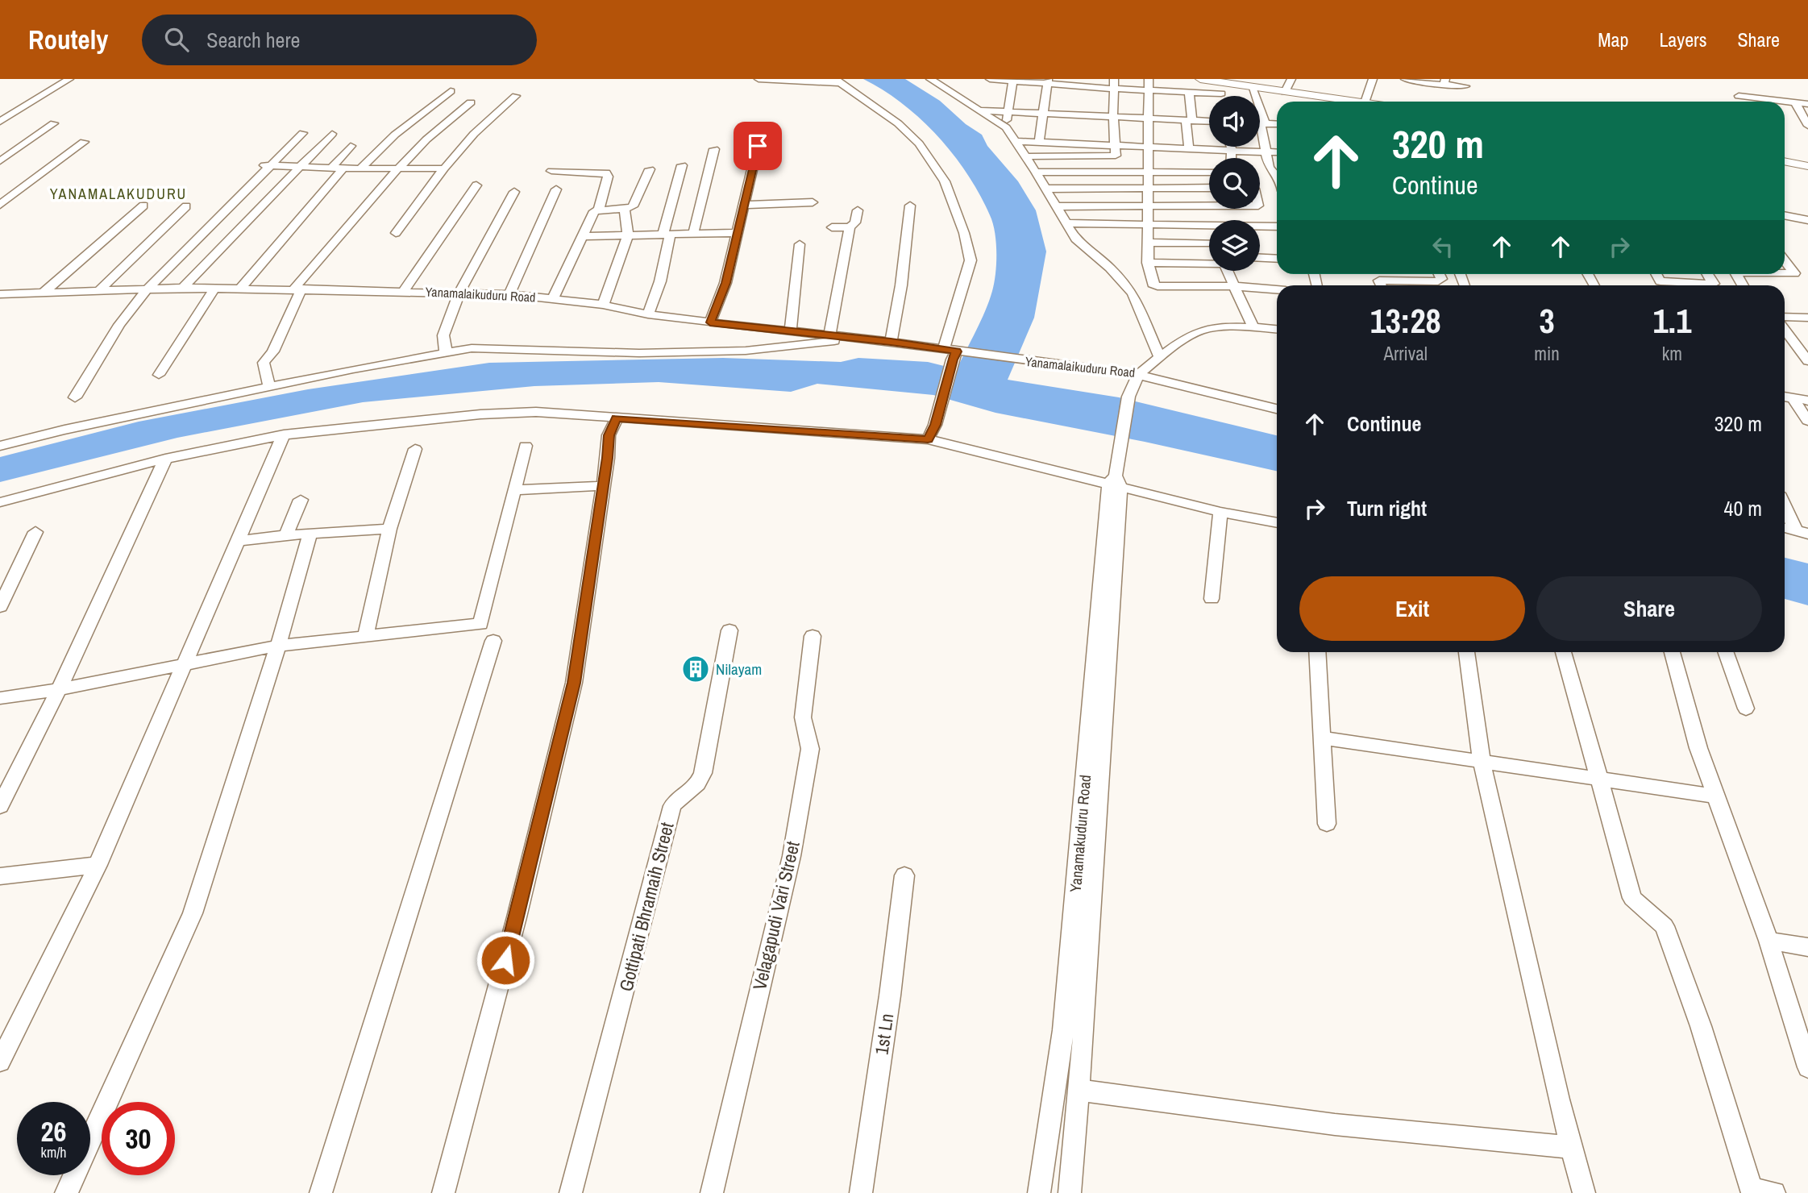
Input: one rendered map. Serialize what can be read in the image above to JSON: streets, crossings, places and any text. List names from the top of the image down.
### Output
{
  "streets": {
    "street": [
      "Yanamalaikuduru Road",
      "Yanamakuduru Road",
      "Gottipati Bhramaih Street",
      "Velagapudi Vari Street",
      "1st Ln"
    ]
  },
  "districts": ["YANAMALAKUDURU"],
  "places": {
    "building": ["Nilayam"]
  },
  "page": {
    "header": "Routely",
    "search": "Search here",
    "nav": ["Map", "Layers", "Share"],
    "turn": ["320 m", "Continue"],
    "eta": [
      "13:28",
      "Arrival",
      "3",
      "min",
      "1.1",
      "km"
    ],
    "list": [
      {
        "name": "Continue",
        "value": "320 m"
      },
      {
        "name": "Turn right",
        "value": "40 m"
      }
    ],
    "buttons": ["Exit", "Share"],
    "speed": "26 km/h",
    "limit": "30"
  }
}
